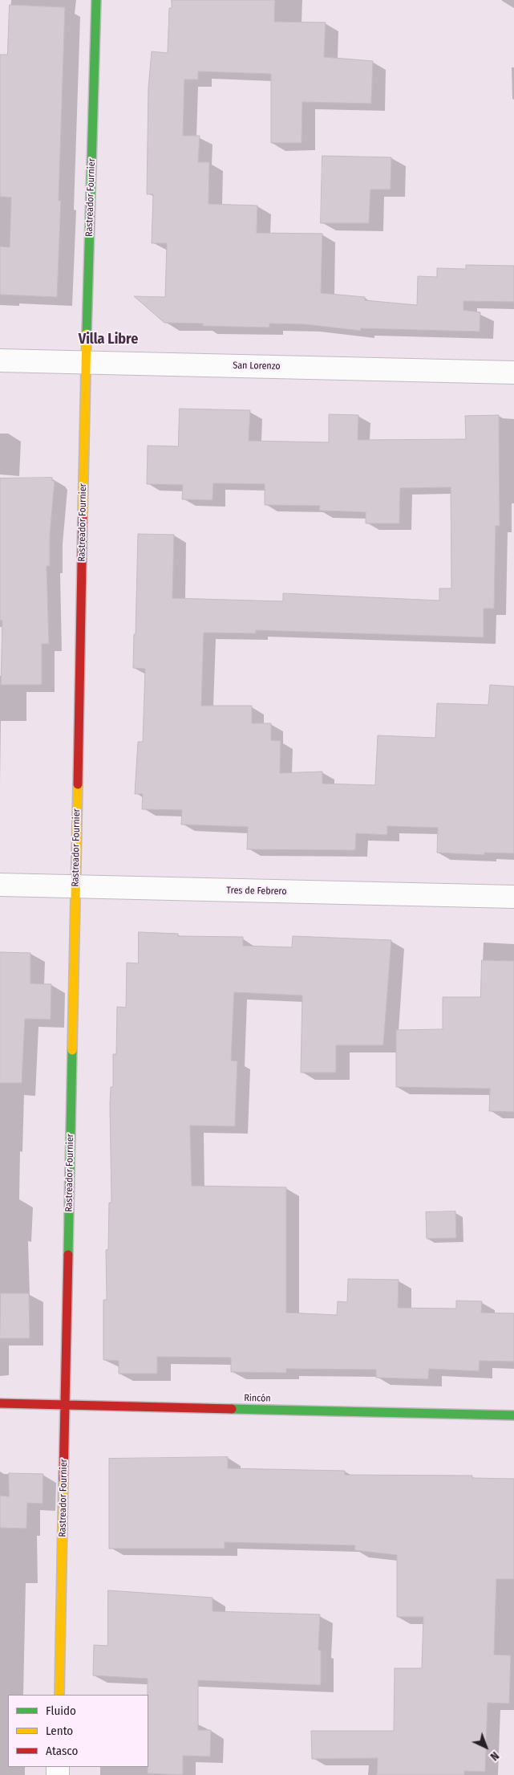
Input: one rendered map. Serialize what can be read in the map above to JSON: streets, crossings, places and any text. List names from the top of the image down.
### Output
{
  "streets": {
    "street": [
      "Rastreador Fournier",
      "San Lorenzo",
      "Tres de Febrero",
      "Rincón"
    ]
  },
  "crossings": [
    ["Rastreador Fournier", "San Lorenzo"],
    ["Rastreador Fournier", "Tres de Febrero"],
    ["Rastreador Fournier", "Rincón"]
  ],
  "districts": ["Villa Libre"],
  "legend": ["Fluido", "Lento", "Atasco"],
  "north": "bottom right"
}
